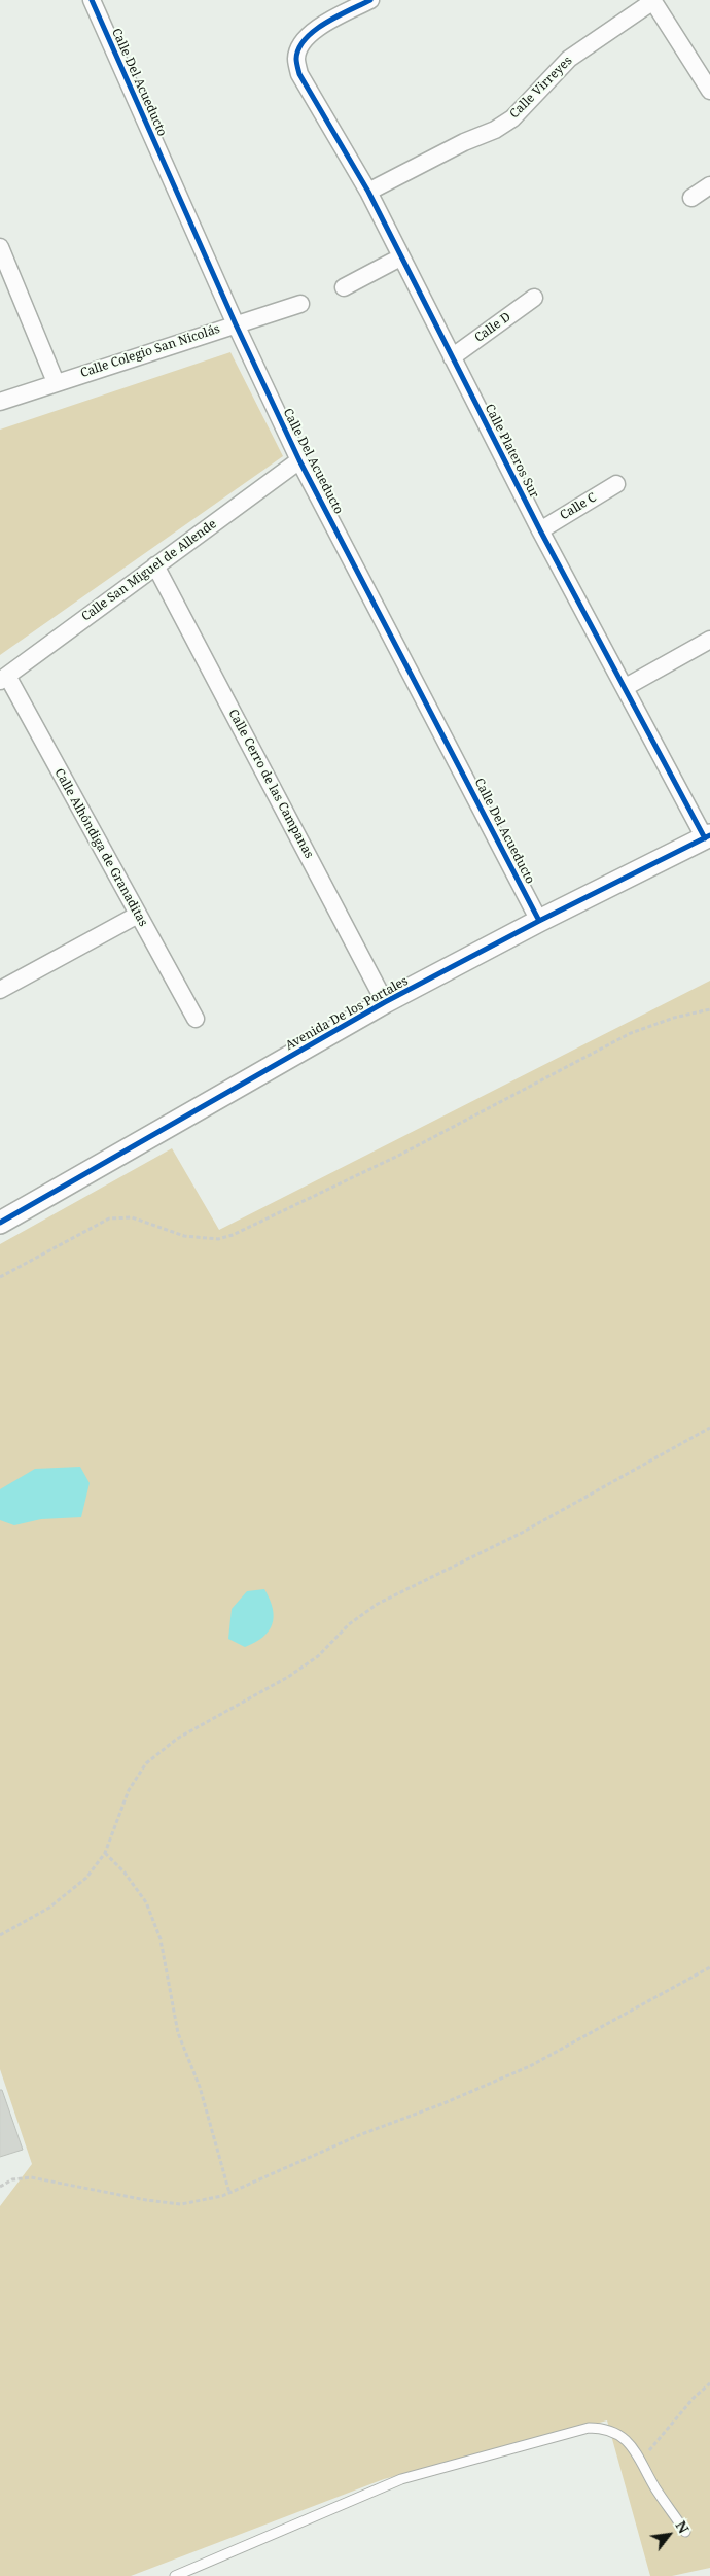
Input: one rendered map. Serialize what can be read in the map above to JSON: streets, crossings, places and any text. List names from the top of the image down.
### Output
{
  "streets": {
    "street": [
      "Calle Del Acueducto",
      "Calle Virreyes",
      "Calle D",
      "Calle Colegio San Nicolás",
      "Calle Plateros Sur",
      "Calle C",
      "Calle San Miguel de Allende",
      "Calle Cerro de las Campanas",
      "Calle Alhóndiga de Granaditas",
      "Avenida De los Portales"
    ]
  },
  "crossings": [
    ["Calle Del Acueducto", "Calle Colegio San Nicolás"],
    ["Calle Del Acueducto", "Calle San Miguel de Allende"],
    ["Calle Del Acueducto", "Avenida De los Portales"],
    ["Calle Virreyes", "Calle Plateros Sur"],
    ["Calle D", "Calle Plateros Sur"],
    ["Calle Plateros Sur", "Calle C"],
    ["Calle Plateros Sur", "Avenida De los Portales"],
    ["Calle San Miguel de Allende", "Calle Cerro de las Campanas"],
    ["Calle San Miguel de Allende", "Calle Alhóndiga de Granaditas"],
    ["Calle Cerro de las Campanas", "Avenida De los Portales"]
  ],
  "north": "top right"
}
